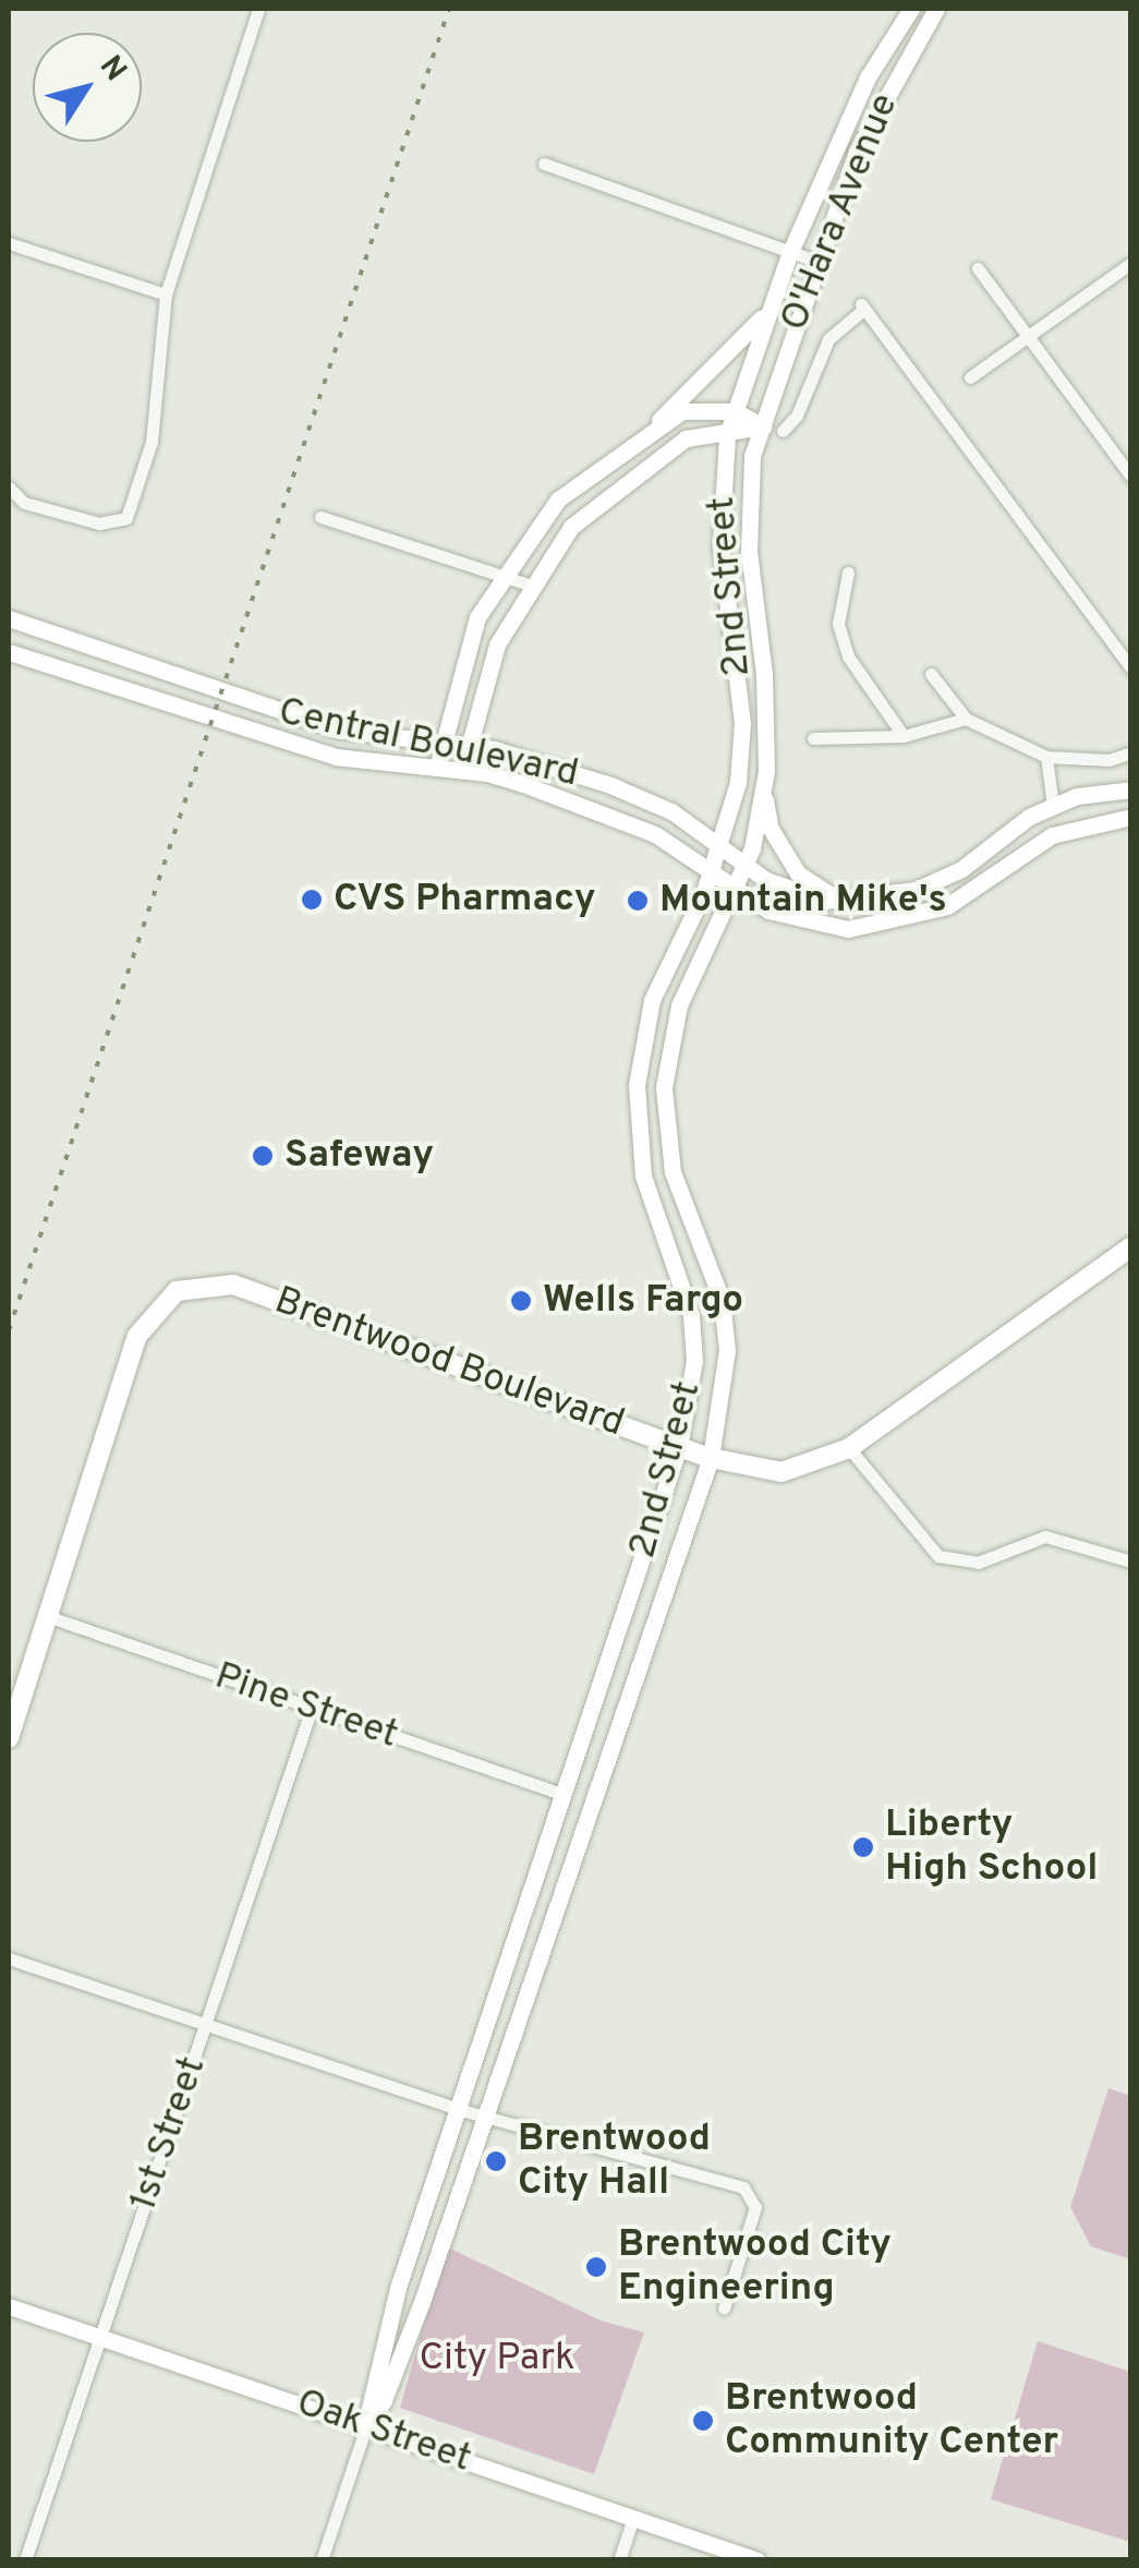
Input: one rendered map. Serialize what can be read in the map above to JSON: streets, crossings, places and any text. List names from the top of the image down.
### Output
{
  "streets": {
    "main road": ["Brentwood Boulevard"],
    "street": [
      "O'Hara Avenue",
      "2nd Street",
      "Central Boulevard",
      "Pine Street",
      "1st Street",
      "Oak Street"
    ]
  },
  "crossings": [
    ["O'Hara Avenue", "2nd Street"],
    ["2nd Street", "Central Boulevard"],
    ["2nd Street", "Brentwood Boulevard"],
    ["2nd Street", "Pine Street"],
    ["2nd Street", "Oak Street"],
    ["Brentwood Boulevard", "Pine Street"],
    ["Pine Street", "1st Street"],
    ["1st Street", "Oak Street"]
  ],
  "parks": ["City Park"],
  "places": [
    "CVS Pharmacy",
    "Mountain Mike's",
    "Safeway",
    "Wells Fargo",
    "Liberty High School",
    "Brentwood City Hall",
    "Brentwood City Engineering",
    "Brentwood Community Center"
  ],
  "north": "top right"
}
